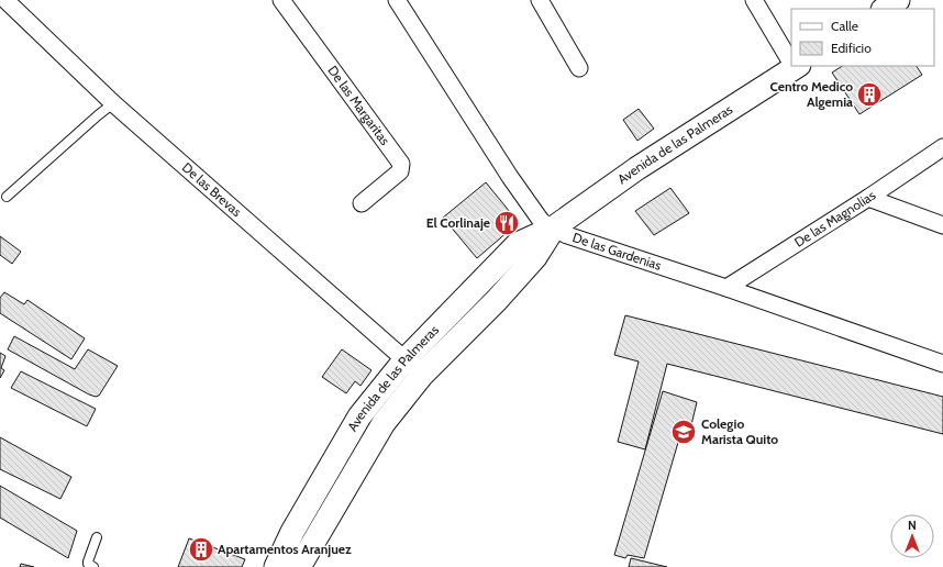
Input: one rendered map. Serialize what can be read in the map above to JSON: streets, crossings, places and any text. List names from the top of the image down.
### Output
{
  "streets": {
    "street": [
      "De las Margaritas",
      "Avenida de las Palmeras",
      "De las Brevas",
      "De las Magnolias",
      "De las Gardenias"
    ]
  },
  "crossings": [
    ["Avenida de las Palmeras", "De las Brevas"],
    ["Avenida de las Palmeras", "De las Gardenias"],
    ["De las Magnolias", "De las Gardenias"]
  ],
  "places": {
    "building": ["Centro Medico Algemia", "Apartamentos Aranjuez"],
    "restaurant": ["El Corlinaje"],
    "school or university": ["Colegio Marista Quito"]
  },
  "legend": ["Calle", "Edificio"],
  "north": "top"
}
